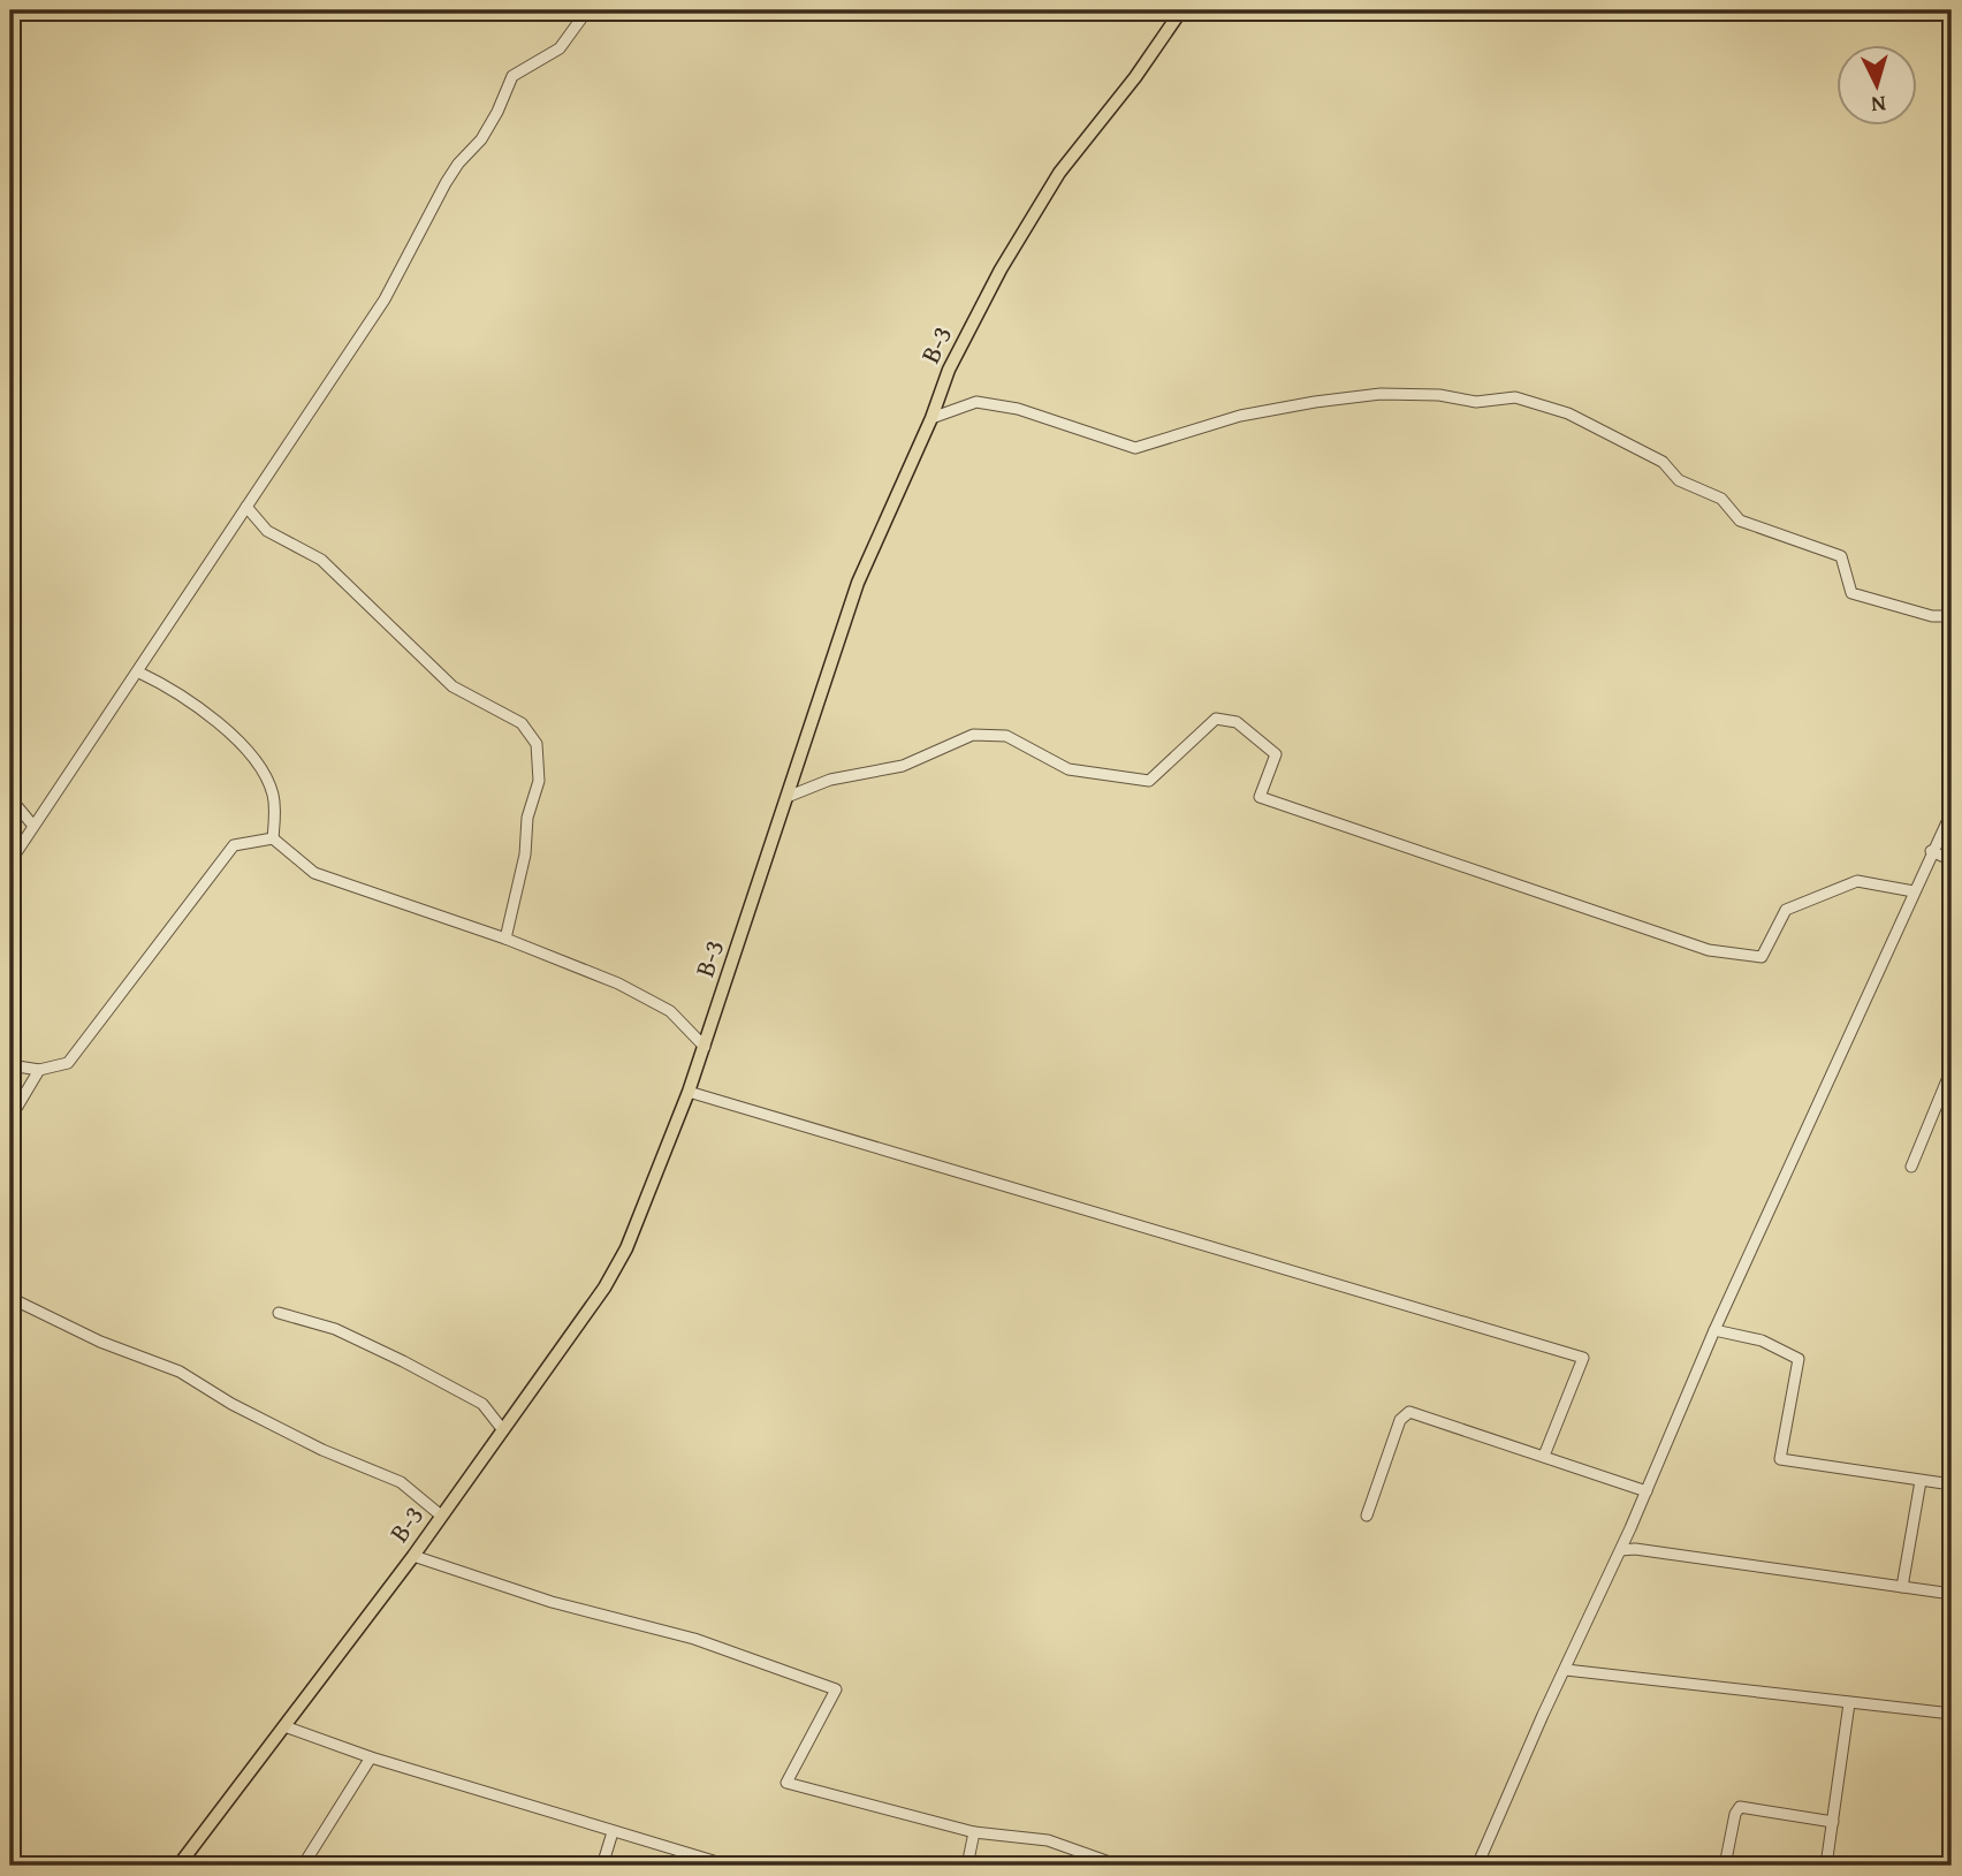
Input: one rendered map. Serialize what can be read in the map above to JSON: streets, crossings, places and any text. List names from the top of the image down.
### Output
{
  "streets": {
    "main road": ["B-3"]
  },
  "north": "bottom"
}
